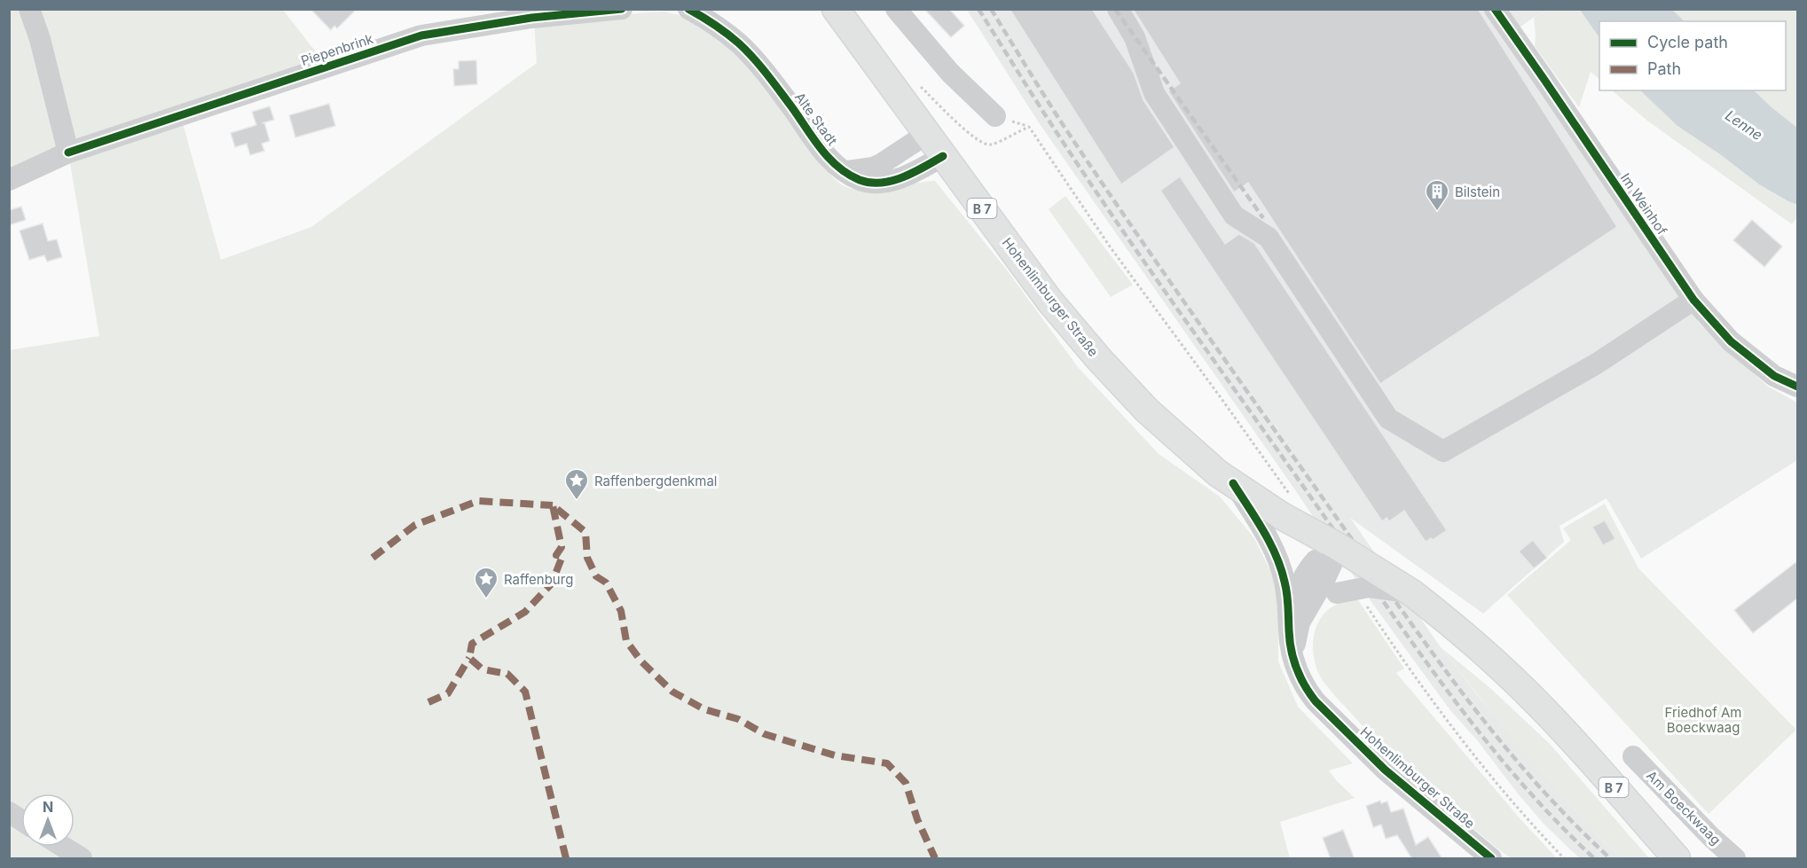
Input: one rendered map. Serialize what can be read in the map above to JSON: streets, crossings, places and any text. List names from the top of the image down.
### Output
{
  "streets": {
    "main road": ["B 7", "Hohenlimburger Straße"],
    "street": [
      "Piepenbrink",
      "Alte Stadt",
      "Im Weinhof",
      "Am Boeckwaag"
    ]
  },
  "crossings": [
    ["Alte Stadt", "Hohenlimburger Straße"]
  ],
  "water": ["Lenne"],
  "parks": ["Friedhof Am Boeckwaag"],
  "places": {
    "building": ["Bilstein"],
    "place": ["Raffenbergdenkmal", "Raffenburg"]
  },
  "legend": ["Cycle path", "Path"],
  "north": "top"
}
